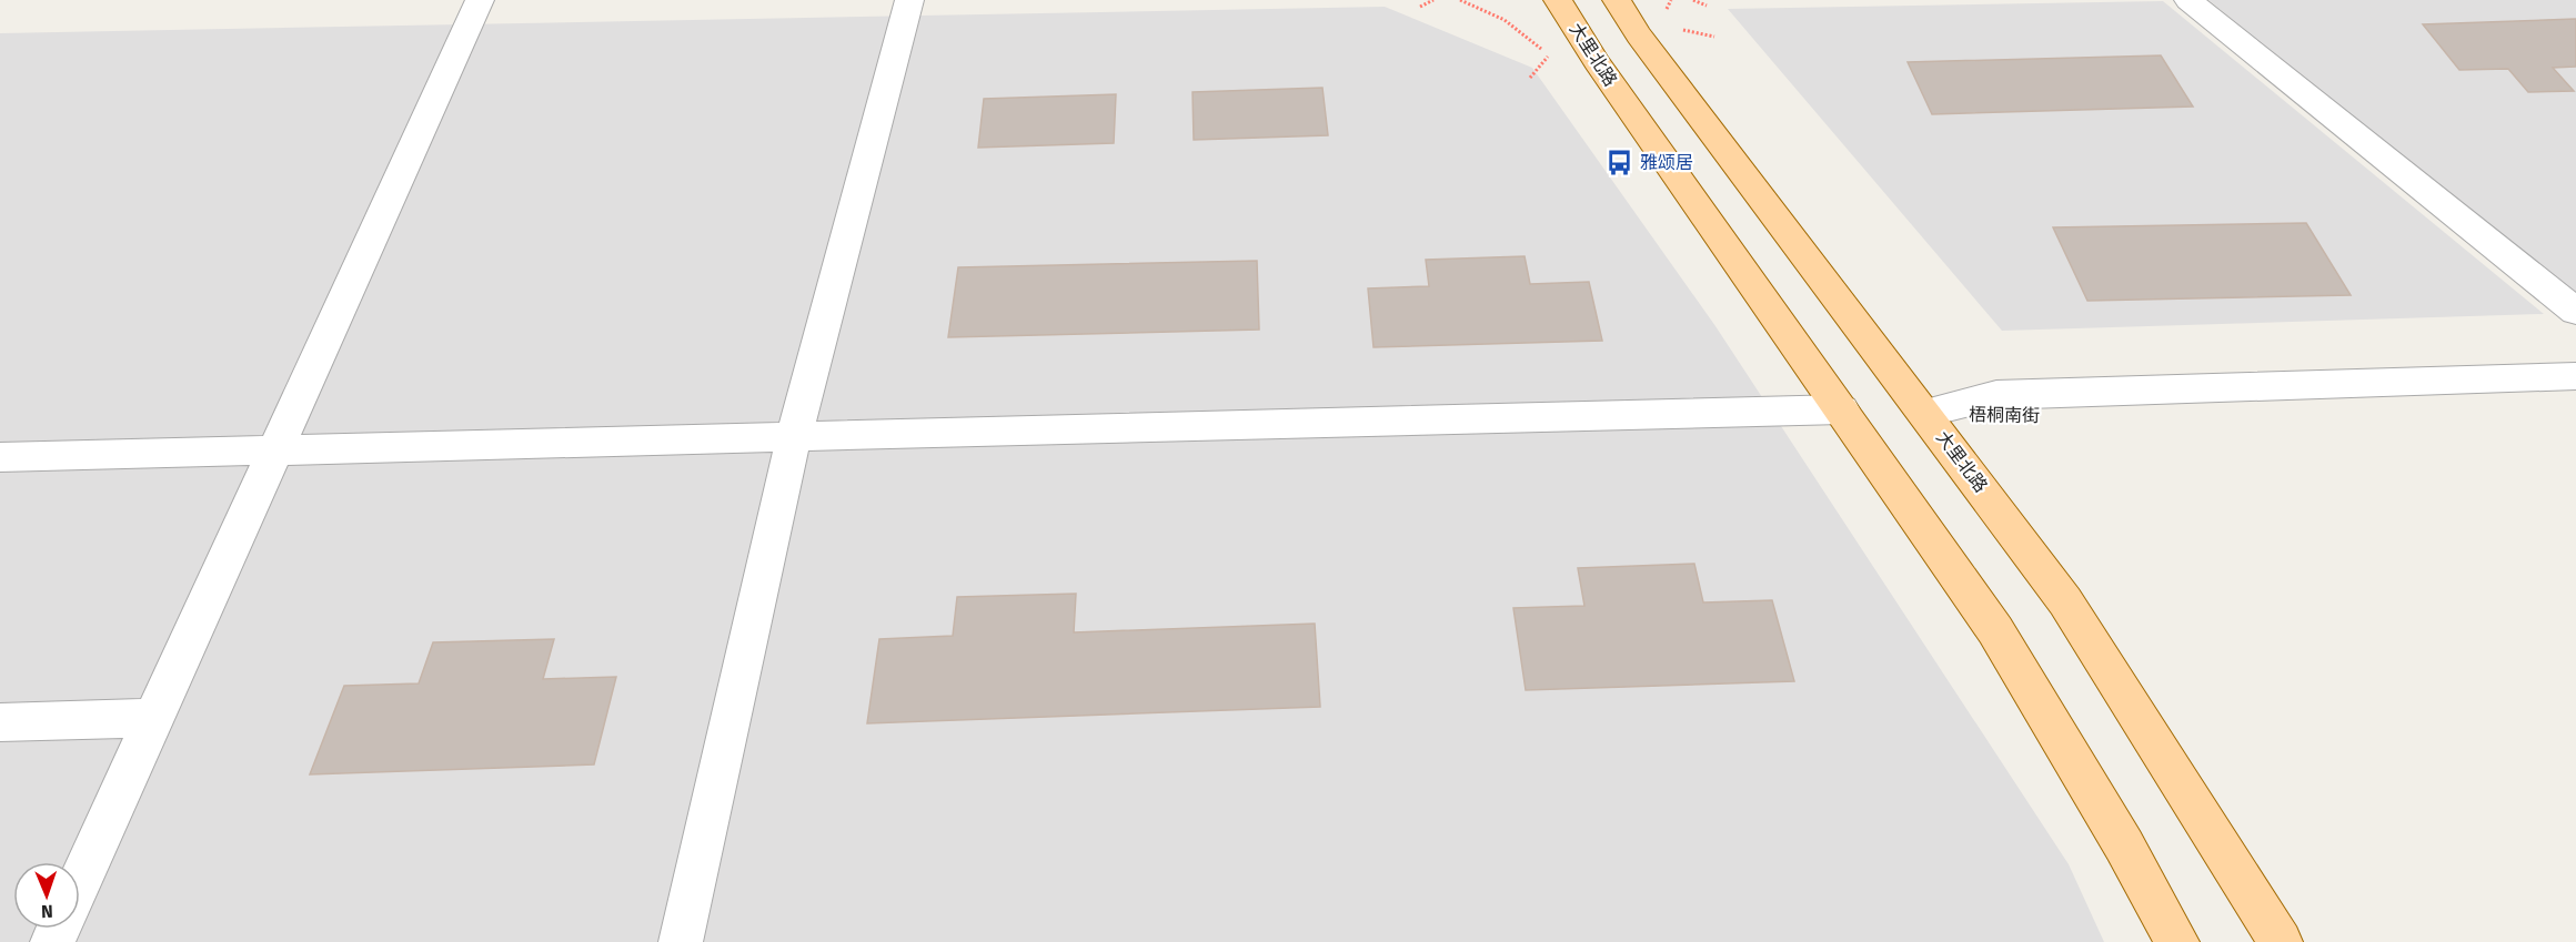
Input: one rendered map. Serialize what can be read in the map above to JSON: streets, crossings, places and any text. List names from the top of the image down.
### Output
{
  "streets": {
    "main road": ["大里北路"],
    "street": ["梧桐南街"]
  },
  "crossings": [
    ["大里北路", "梧桐南街"]
  ],
  "places": {
    "bus stop": ["雅颂居"]
  },
  "north": "bottom"
}
